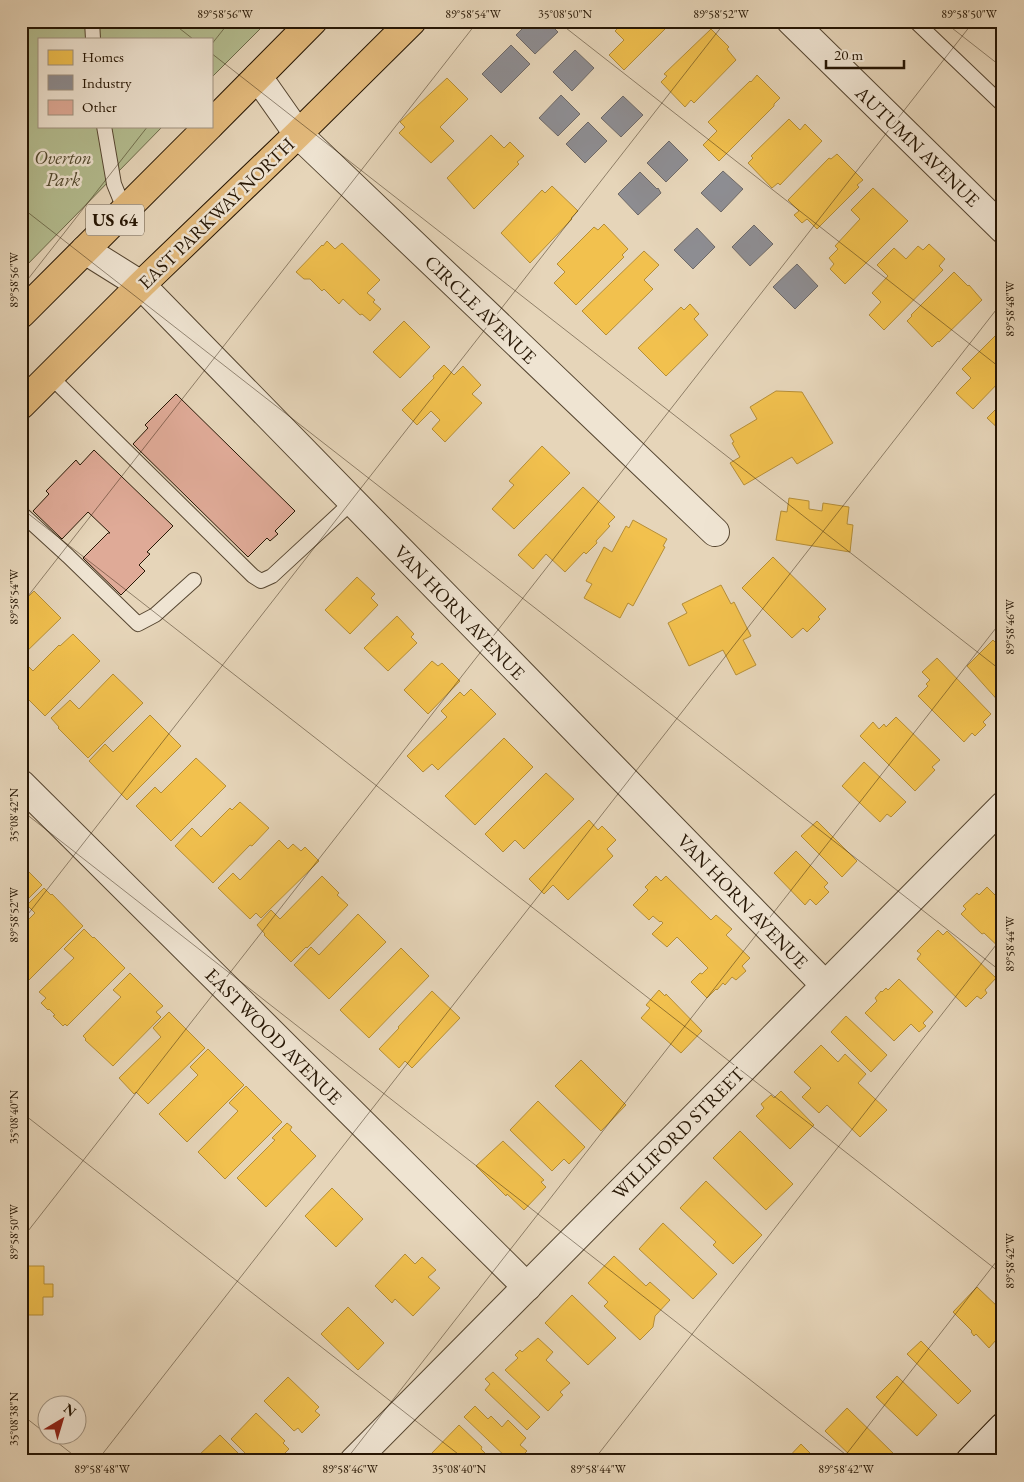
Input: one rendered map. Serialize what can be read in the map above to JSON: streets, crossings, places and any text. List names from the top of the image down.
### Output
{
  "streets": {
    "main road": ["EAST PARKWAY NORTH", "US 64"],
    "street": [
      "AUTUMN AVENUE",
      "CIRCLE AVENUE",
      "VAN HORN AVENUE",
      "EASTWOOD AVENUE",
      "WILLIFORD STREET"
    ]
  },
  "crossings": [
    ["EAST PARKWAY NORTH", "CIRCLE AVENUE"],
    ["EAST PARKWAY NORTH", "VAN HORN AVENUE"],
    ["US 64", "CIRCLE AVENUE"],
    ["US 64", "VAN HORN AVENUE"],
    ["VAN HORN AVENUE", "WILLIFORD STREET"],
    ["EASTWOOD AVENUE", "WILLIFORD STREET"]
  ],
  "parks": ["Overton Park"],
  "legend": ["Homes", "Industry", "Other"],
  "scale_bar": "20 m",
  "north": "top right",
  "coordinates": [
    "89°58'56\"W",
    "89°58'54\"W",
    "35°08'50\"N",
    "89°58'52\"W",
    "89°58'50\"W",
    "89°58'48\"W",
    "89°58'46\"W",
    "35°08'42\"N",
    "89°58'44\"W",
    "35°08'40\"N",
    "89°58'42\"W",
    "35°08'38\"N"
  ]
}
